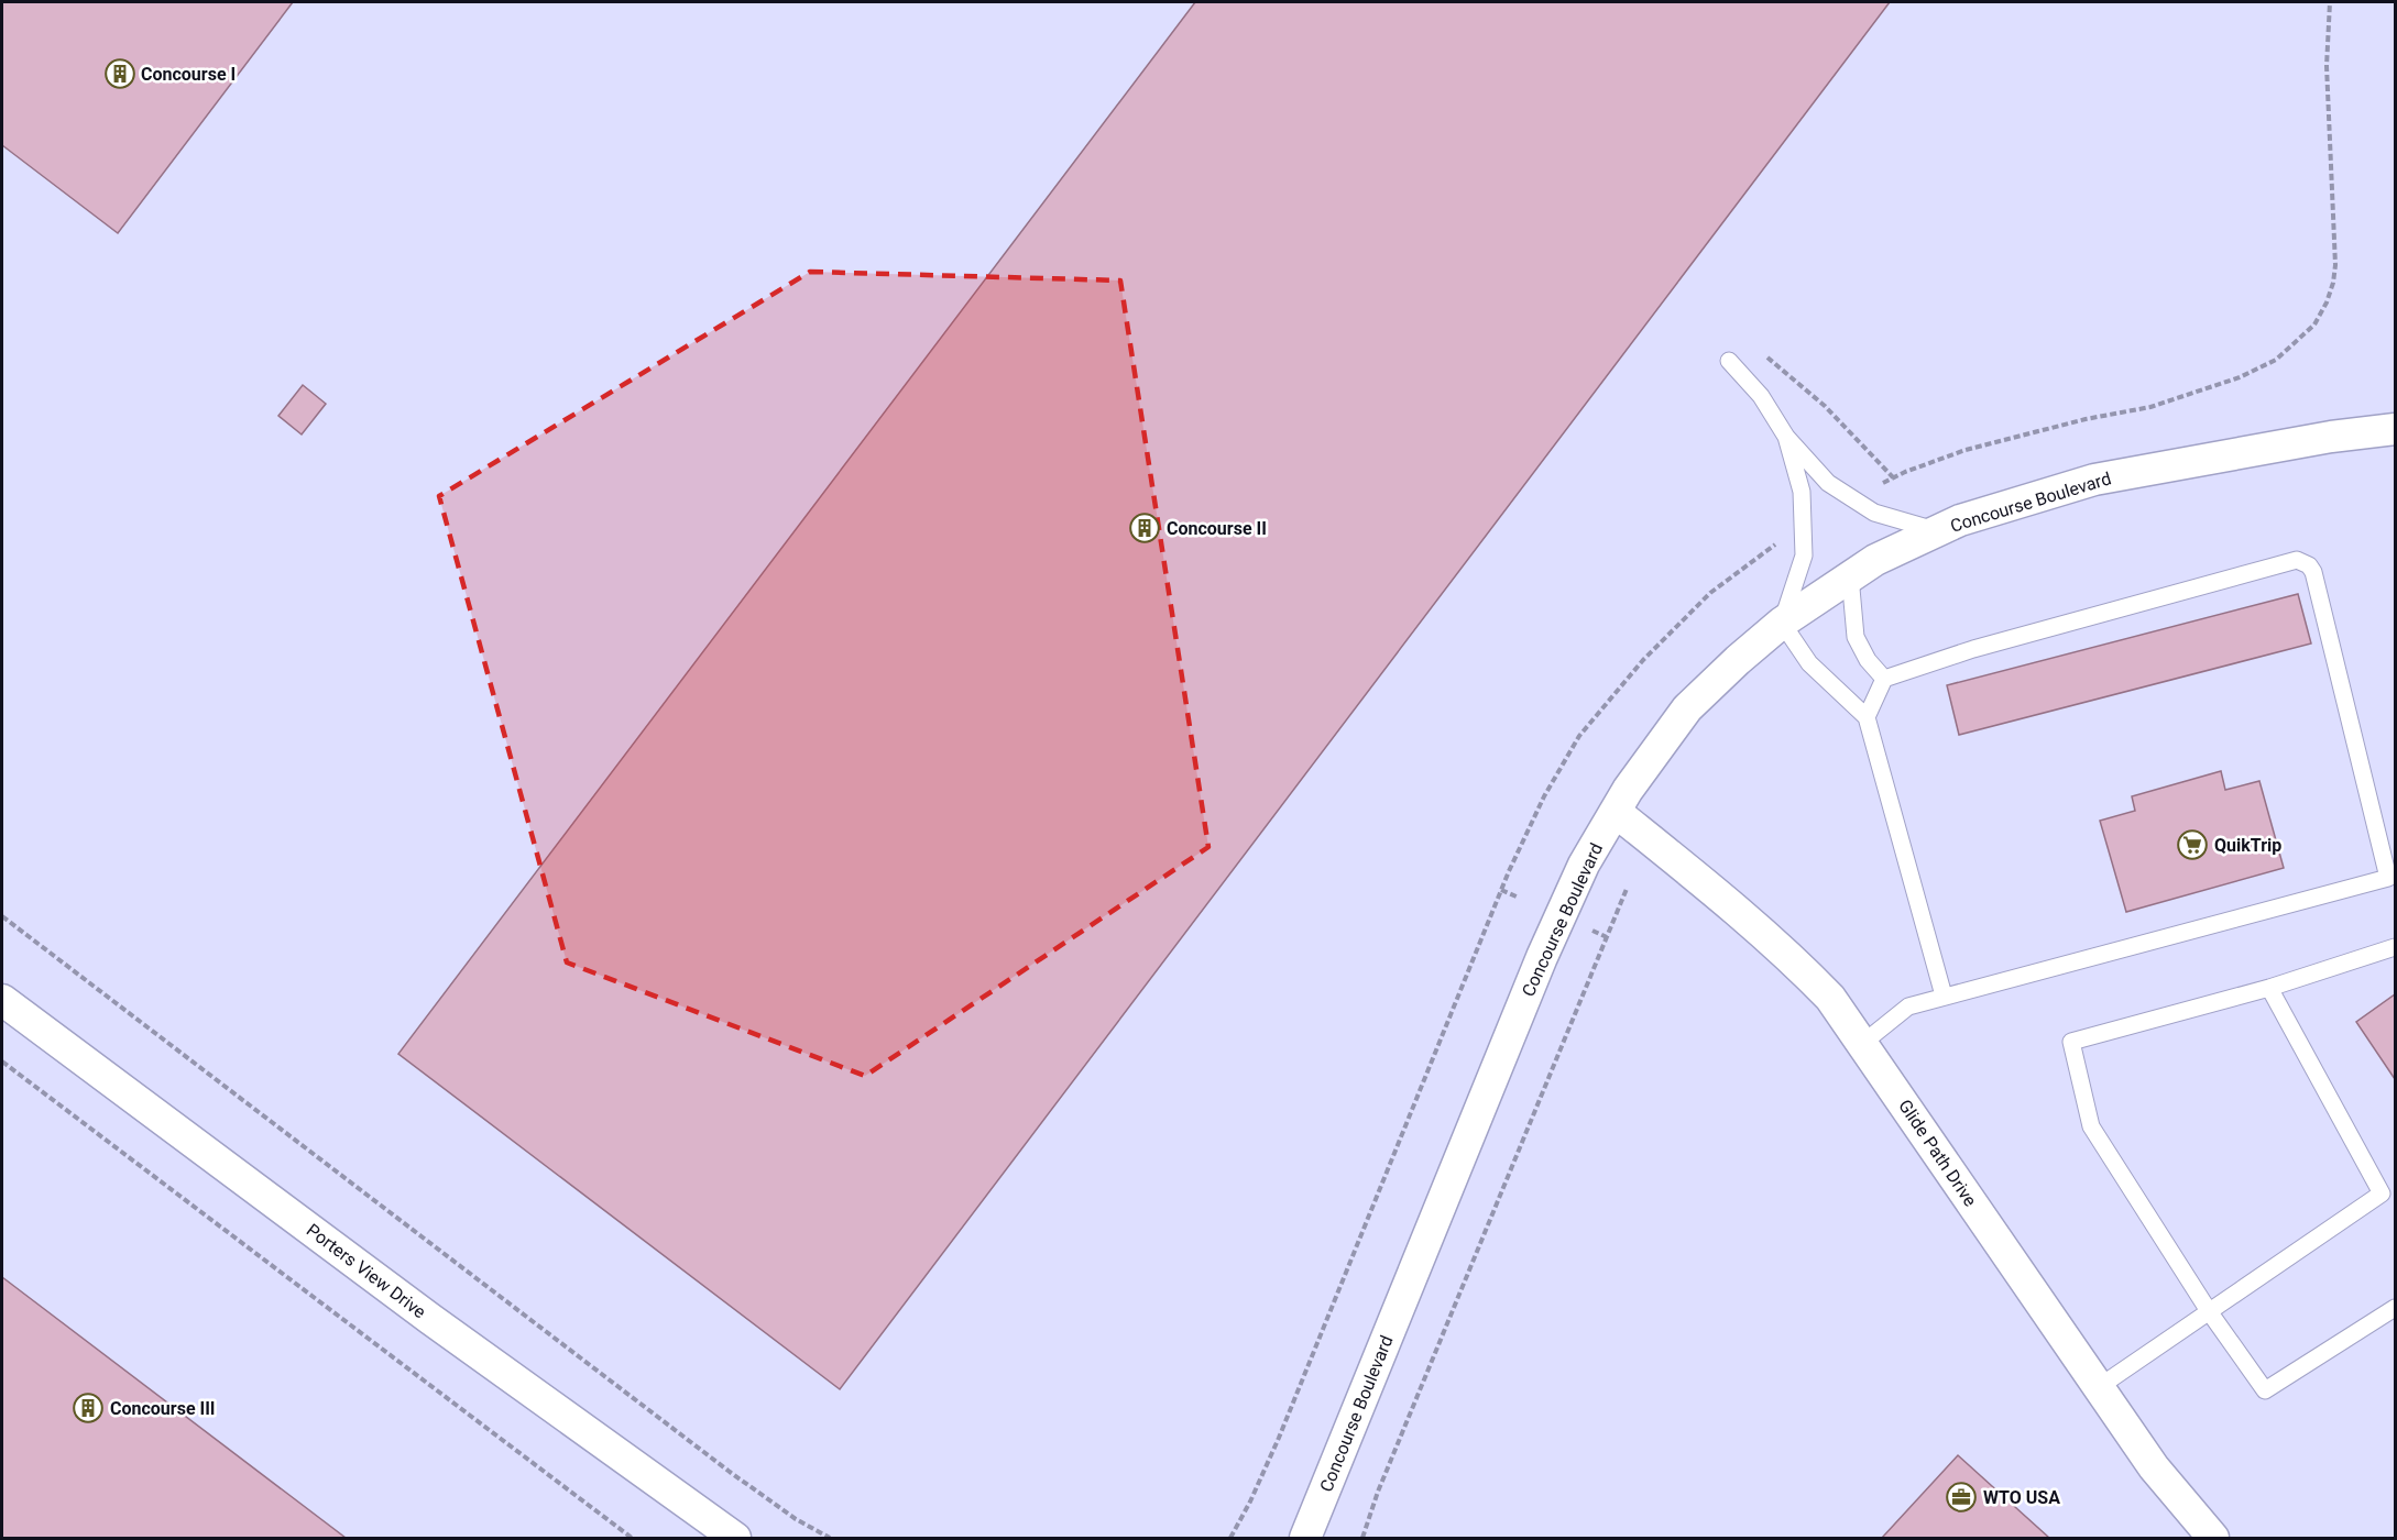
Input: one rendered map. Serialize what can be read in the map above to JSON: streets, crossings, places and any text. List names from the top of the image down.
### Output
{
  "streets": {
    "street": ["Concourse Boulevard", "Glide Path Drive", "Porters View Drive"]
  },
  "crossings": [
    ["Concourse Boulevard", "Glide Path Drive"]
  ],
  "places": {
    "building": ["Concourse I", "Concourse II", "Concourse III"],
    "supermarket": ["QuikTrip"],
    "office": ["WTO USA"]
  }
}
